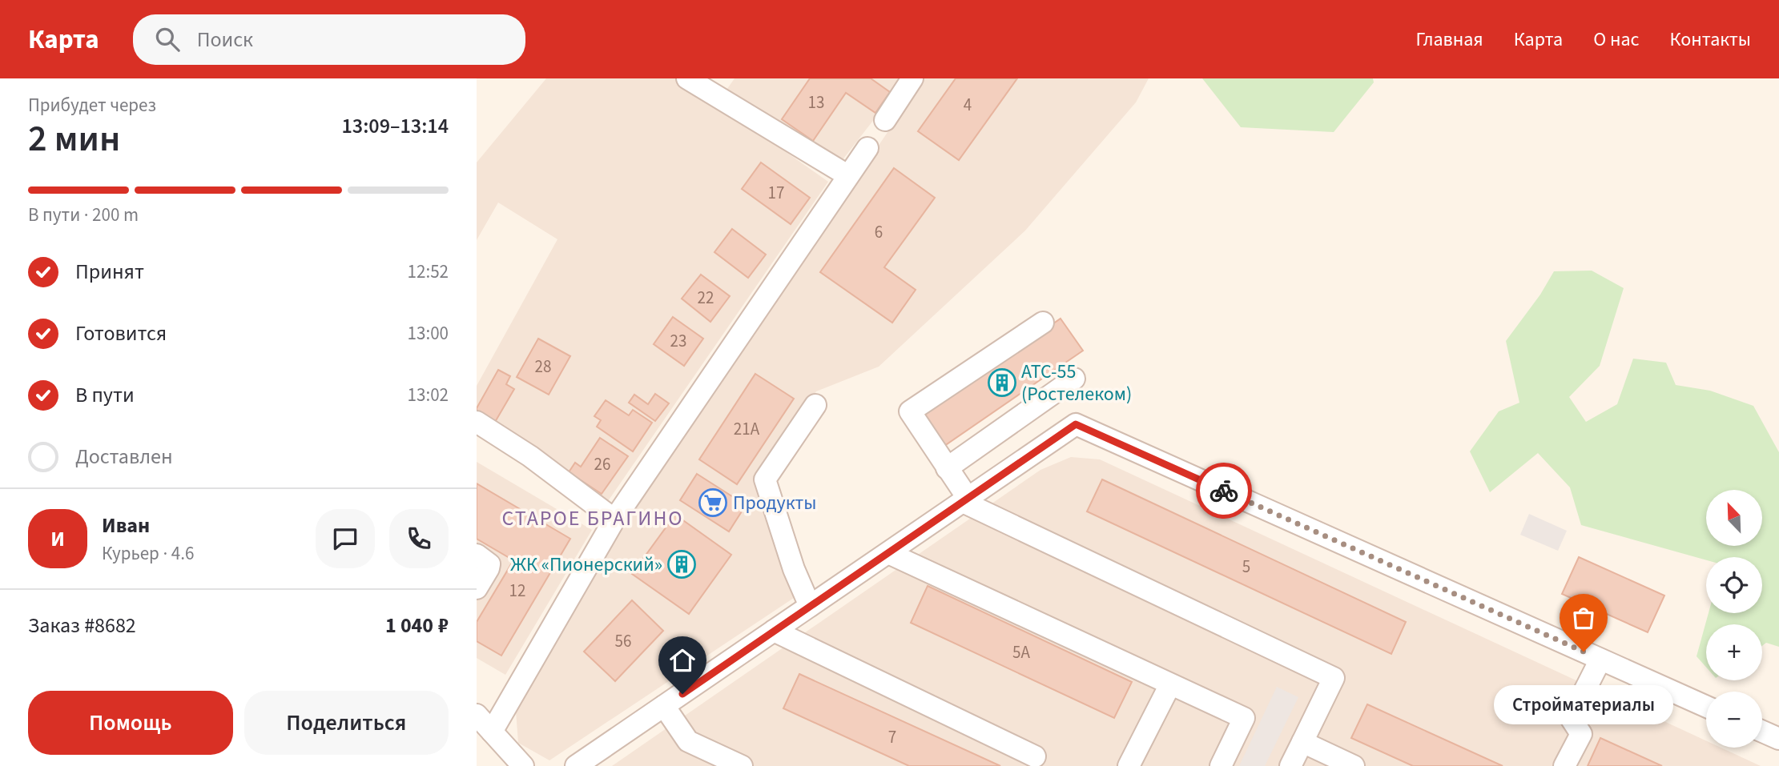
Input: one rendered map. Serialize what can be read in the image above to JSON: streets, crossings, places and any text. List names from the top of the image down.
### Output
{
  "districts": ["СТАРОЕ БРАГИНО"],
  "places": {
    "building": ["АТС-55 (Ростелеком)", "ЖК «Пионерский»"],
    "supermarket": ["Продукты"],
    "other": ["Стройматериалы"]
  },
  "house_numbers": [
    "13",
    "4",
    "17",
    "6",
    "22",
    "23",
    "28",
    "21А",
    "26",
    "5",
    "12",
    "56",
    "5А",
    "7"
  ],
  "north": "top left",
  "page": {
    "header": "Карта",
    "search": "Поиск",
    "nav": [
      "Главная",
      "Карта",
      "О нас",
      "Контакты"
    ],
    "heading": ["2 мин", "Прибудет через", "13:09–13:14"],
    "panel": [
      "Иван",
      "Курьер · 4.6",
      "Заказ #8682",
      "1 040 ₽"
    ],
    "bar": "В пути · 200 m",
    "list": [
      ["Принят", "12:52"],
      ["Готовится", "13:00"],
      ["В пути", "13:02"],
      "Доставлен"
    ],
    "map_buttons": ["+", "−"],
    "round": "И",
    "buttons": ["Помощь", "Поделиться"],
    "bubble": "Стройматериалы"
  }
}
